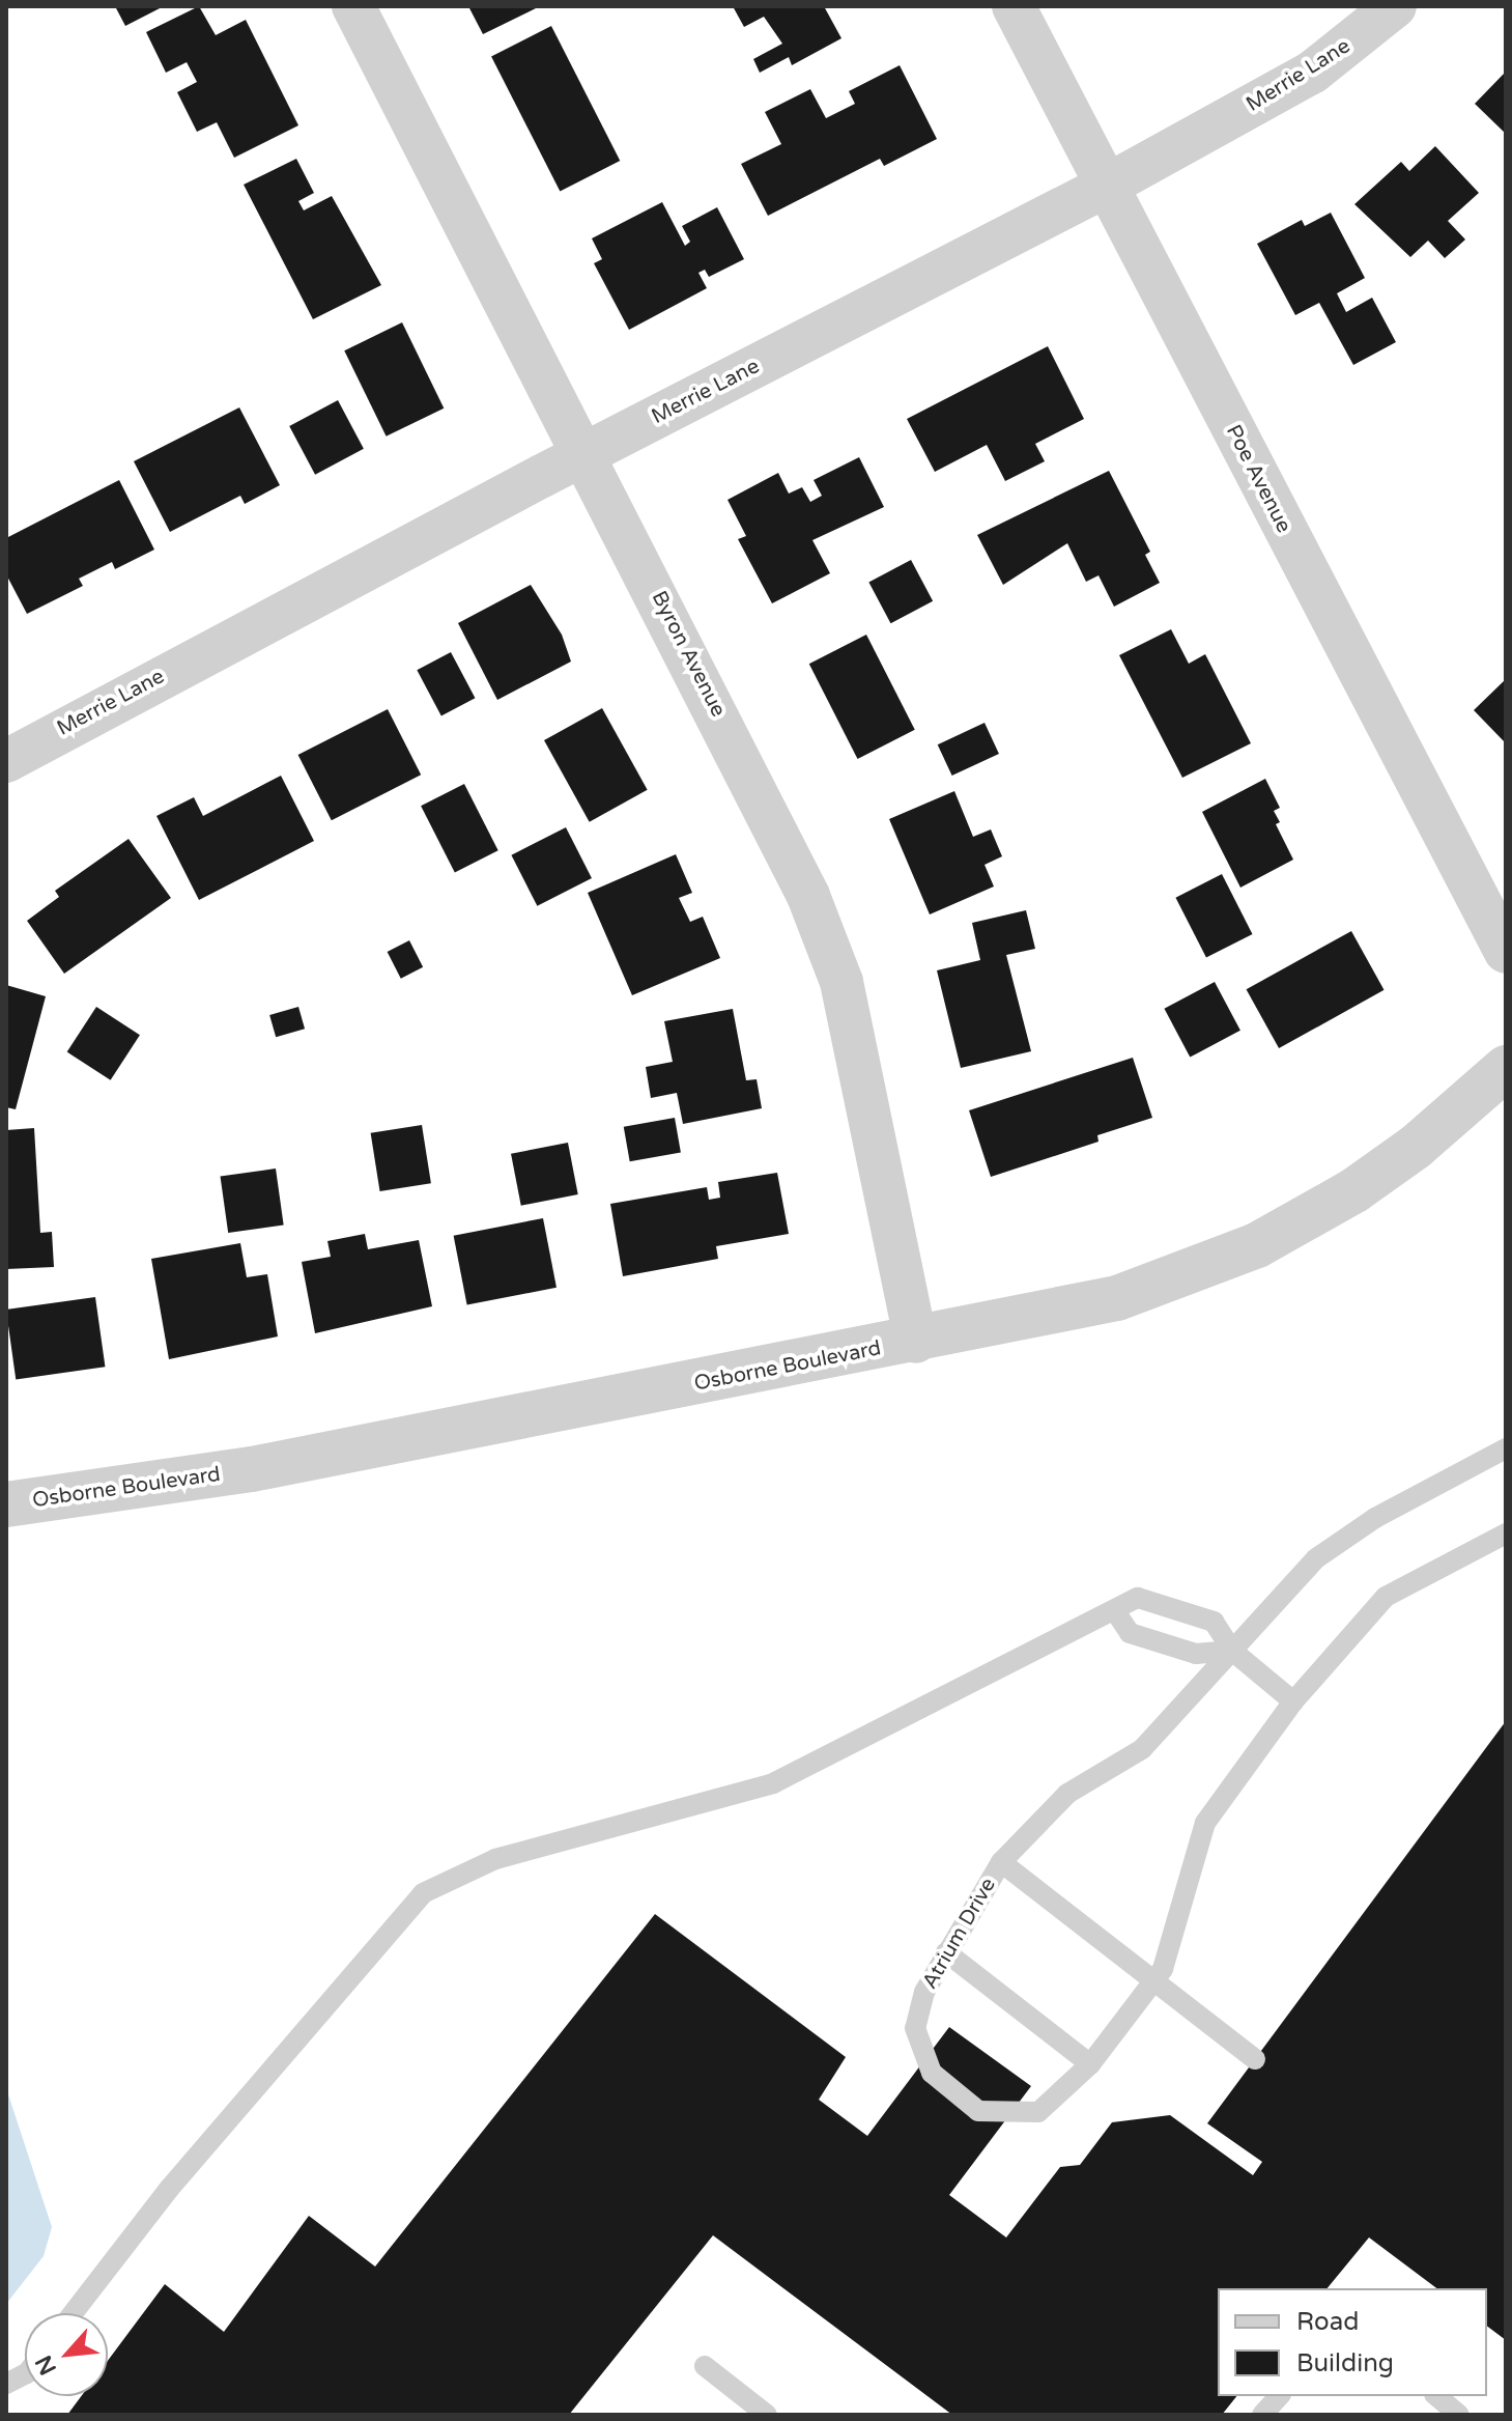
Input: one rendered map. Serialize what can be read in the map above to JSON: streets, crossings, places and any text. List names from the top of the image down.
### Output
{
  "streets": {
    "street": [
      "Merrie Lane",
      "Poe Avenue",
      "Byron Avenue",
      "Osborne Boulevard"
    ],
    "lane": ["Atrium Drive"]
  },
  "crossings": [
    ["Merrie Lane", "Poe Avenue"],
    ["Merrie Lane", "Byron Avenue"],
    ["Byron Avenue", "Osborne Boulevard"]
  ],
  "legend": ["Road", "Building"],
  "north": "bottom left"
}
